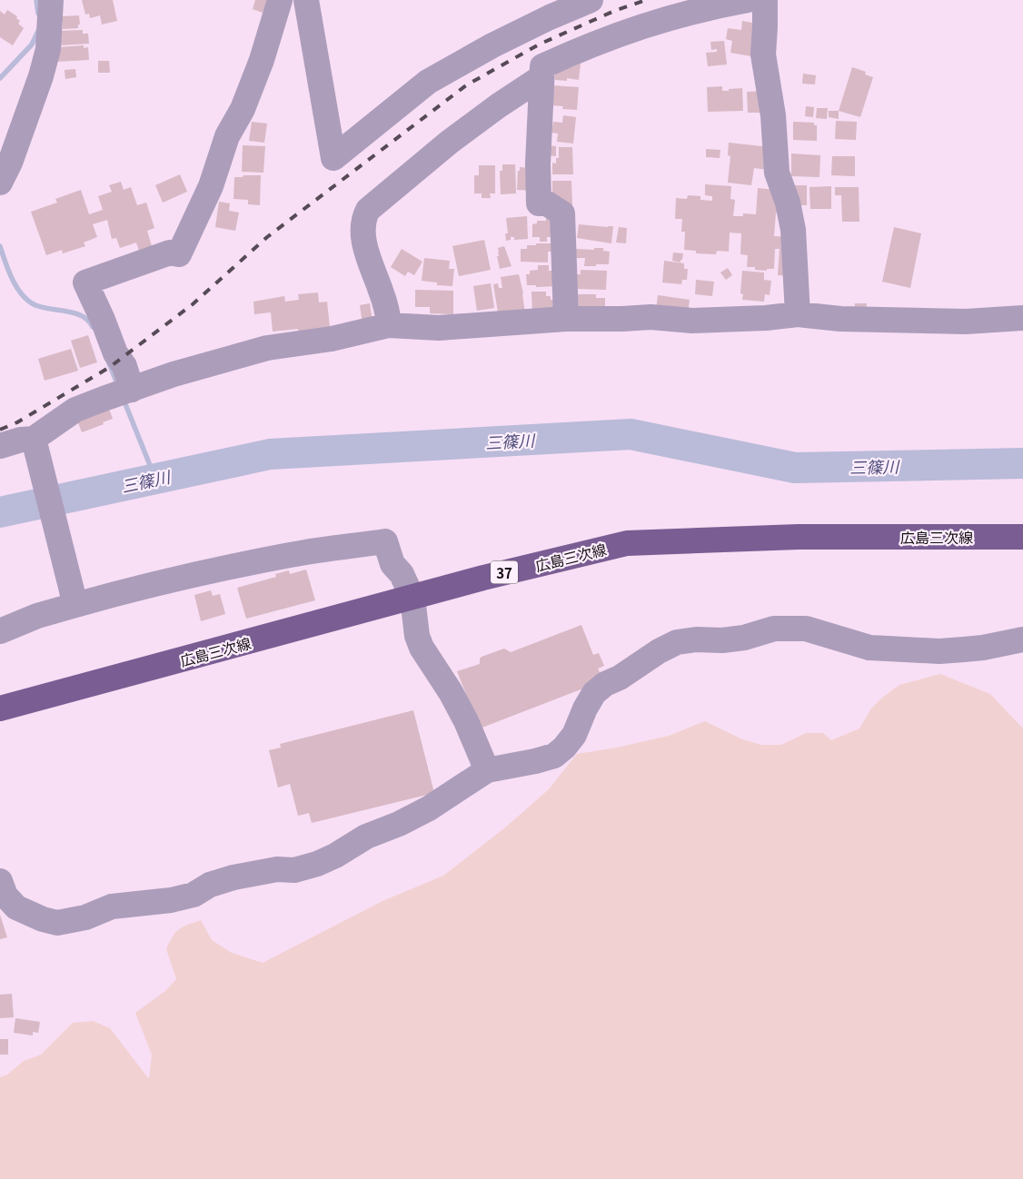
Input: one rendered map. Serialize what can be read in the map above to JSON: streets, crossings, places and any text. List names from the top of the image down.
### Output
{
  "streets": {
    "main road": ["広島三次線", "37"]
  },
  "water": ["三篠川"]
}
